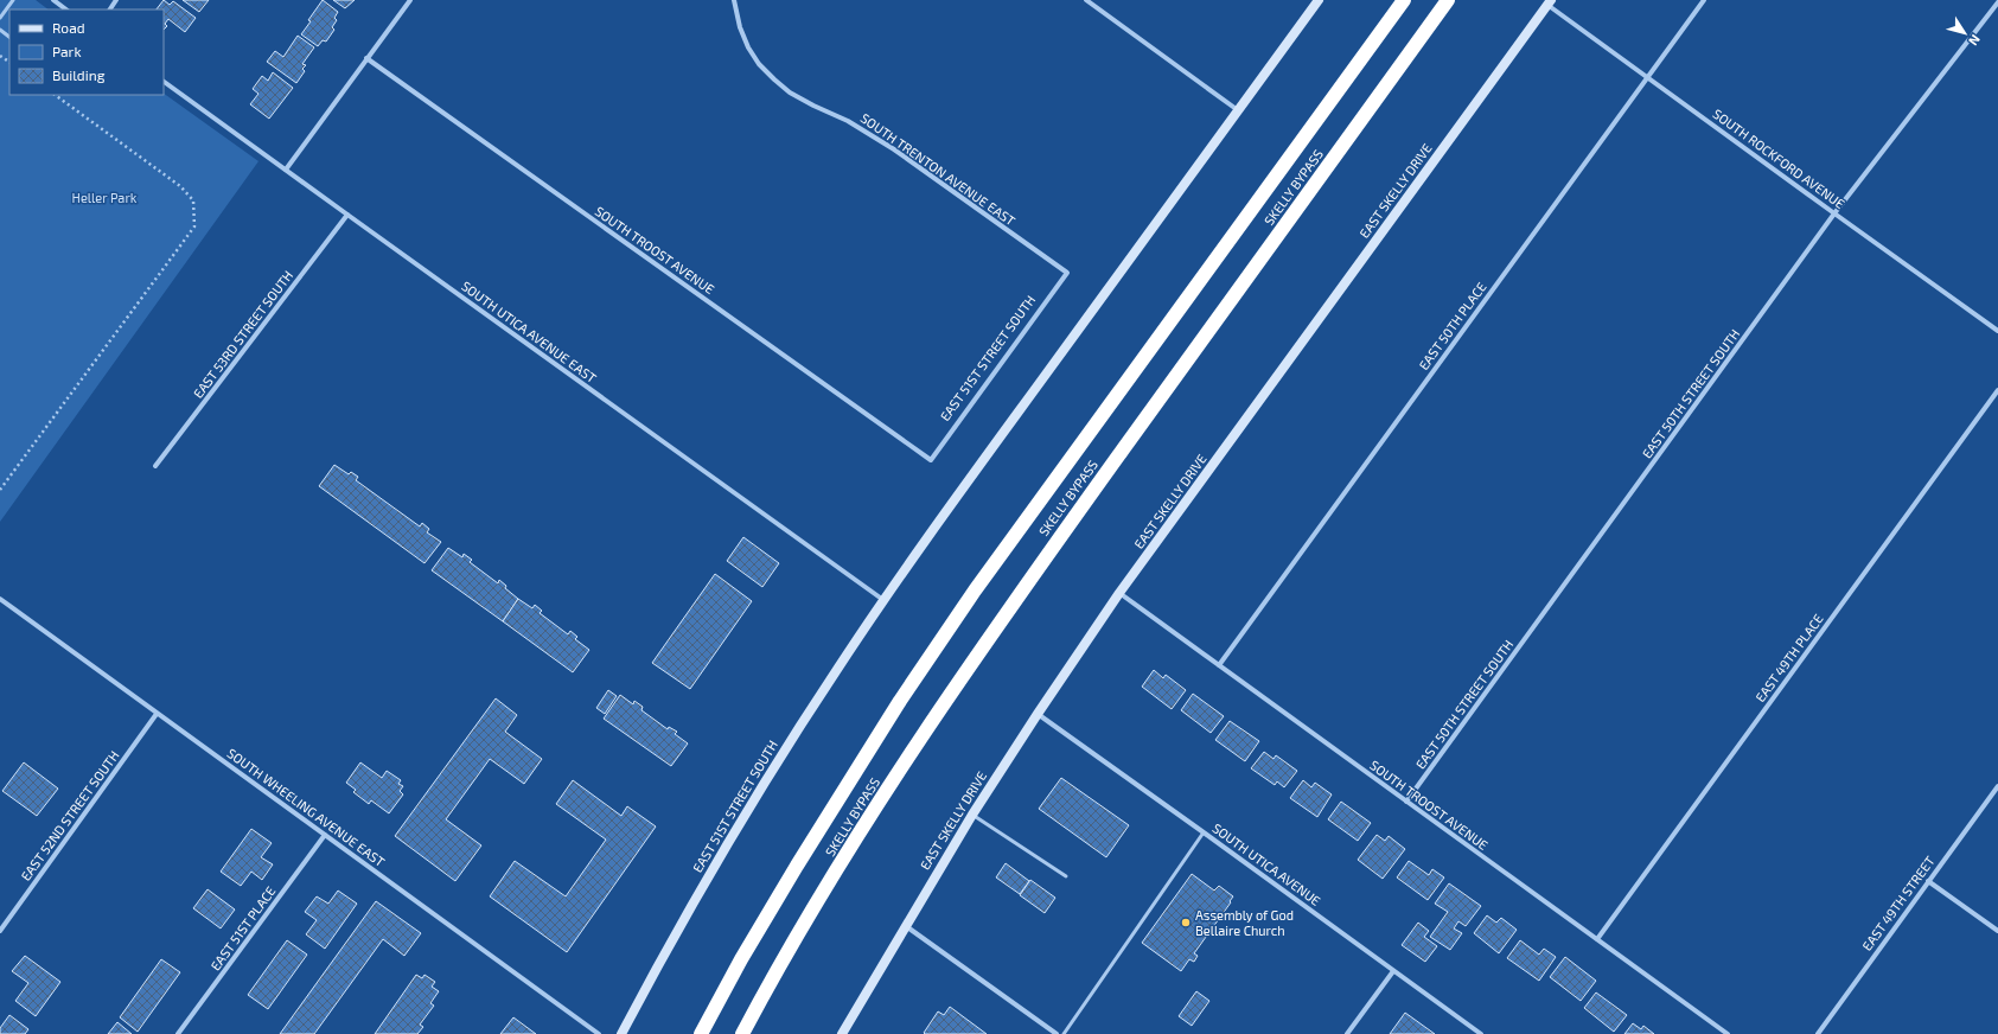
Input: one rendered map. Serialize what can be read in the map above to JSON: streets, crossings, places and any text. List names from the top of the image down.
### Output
{
  "streets": {
    "highway": ["SKELLY BYPASS"],
    "main road": ["EAST SKELLY DRIVE", "EAST 51ST STREET SOUTH"],
    "street": [
      "SOUTH ROCKFORD AVENUE",
      "SOUTH TRENTON AVENUE EAST",
      "SOUTH TROOST AVENUE",
      "EAST 50TH PLACE",
      "SOUTH UTICA AVENUE EAST",
      "EAST 53RD STREET SOUTH",
      "EAST 50TH STREET SOUTH",
      "EAST 49TH PLACE",
      "SOUTH WHEELING AVENUE EAST",
      "EAST 52ND STREET SOUTH",
      "SOUTH UTICA AVENUE",
      "EAST 49TH STREET",
      "EAST 51ST PLACE"
    ]
  },
  "crossings": [
    ["SOUTH ROCKFORD AVENUE", "EAST SKELLY DRIVE"],
    ["SOUTH ROCKFORD AVENUE", "EAST 50TH PLACE"],
    ["SOUTH ROCKFORD AVENUE", "EAST 50TH STREET SOUTH"],
    ["SOUTH TRENTON AVENUE EAST", "EAST 51ST STREET SOUTH"],
    ["EAST SKELLY DRIVE", "SOUTH TROOST AVENUE"],
    ["EAST SKELLY DRIVE", "SOUTH UTICA AVENUE"],
    ["SOUTH TROOST AVENUE", "EAST 50TH PLACE"],
    ["SOUTH TROOST AVENUE", "EAST 51ST STREET SOUTH"],
    ["SOUTH TROOST AVENUE", "EAST 50TH STREET SOUTH"],
    ["SOUTH TROOST AVENUE", "EAST 49TH PLACE"],
    ["SOUTH UTICA AVENUE EAST", "EAST 53RD STREET SOUTH"],
    ["SOUTH UTICA AVENUE EAST", "EAST 51ST STREET SOUTH"],
    ["SOUTH WHEELING AVENUE EAST", "EAST 52ND STREET SOUTH"],
    ["SOUTH WHEELING AVENUE EAST", "EAST 51ST PLACE"]
  ],
  "parks": ["Heller Park"],
  "places": ["Assembly of God Bellaire Church"],
  "legend": ["Road", "Park", "Building"],
  "north": "bottom right"
}
